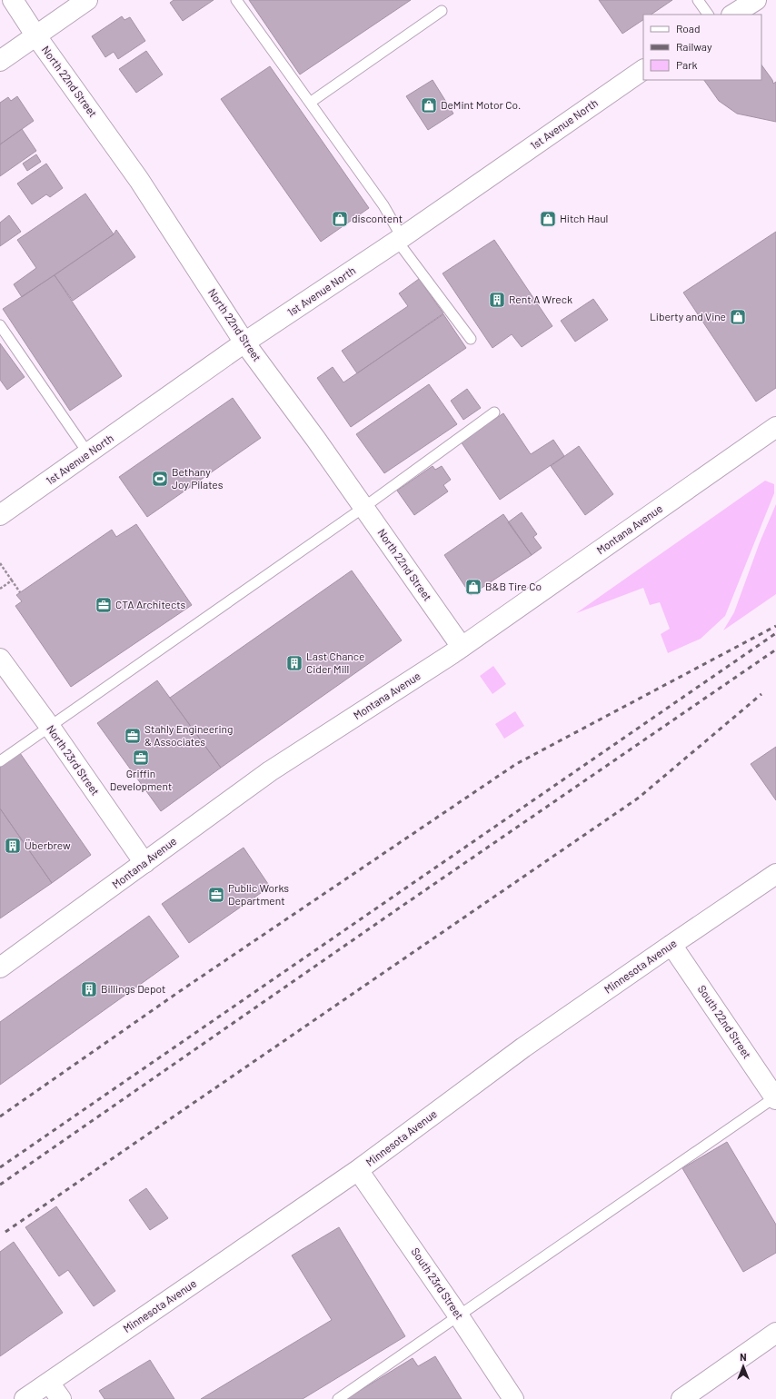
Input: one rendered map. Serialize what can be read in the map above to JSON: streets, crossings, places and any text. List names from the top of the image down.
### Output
{
  "streets": {
    "street": [
      "North 22nd Street",
      "1st Avenue North",
      "Montana Avenue",
      "North 23rd Street",
      "Minnesota Avenue",
      "South 22nd Street",
      "South 23rd Street"
    ]
  },
  "crossings": [
    ["North 22nd Street", "1st Avenue North"],
    ["North 22nd Street", "Montana Avenue"],
    ["Montana Avenue", "North 23rd Street"],
    ["Minnesota Avenue", "South 22nd Street"],
    ["Minnesota Avenue", "South 23rd Street"]
  ],
  "places": {
    "shop": [
      "DeMint Motor Co.",
      "discontent",
      "Hitch Haul",
      "Liberty and Vine",
      "B&B Tire Co"
    ],
    "building": [
      "Rent A Wreck",
      "Last Chance Cider Mill",
      "Überbrew",
      "Billings Depot"
    ],
    "sports": ["Bethany Joy Pilates"],
    "office": [
      "CTA Architects",
      "Stahly Engineering & Associates",
      "Griffin Development",
      "Public Works Department"
    ]
  },
  "legend": ["Road", "Railway", "Park"],
  "north": "top"
}
